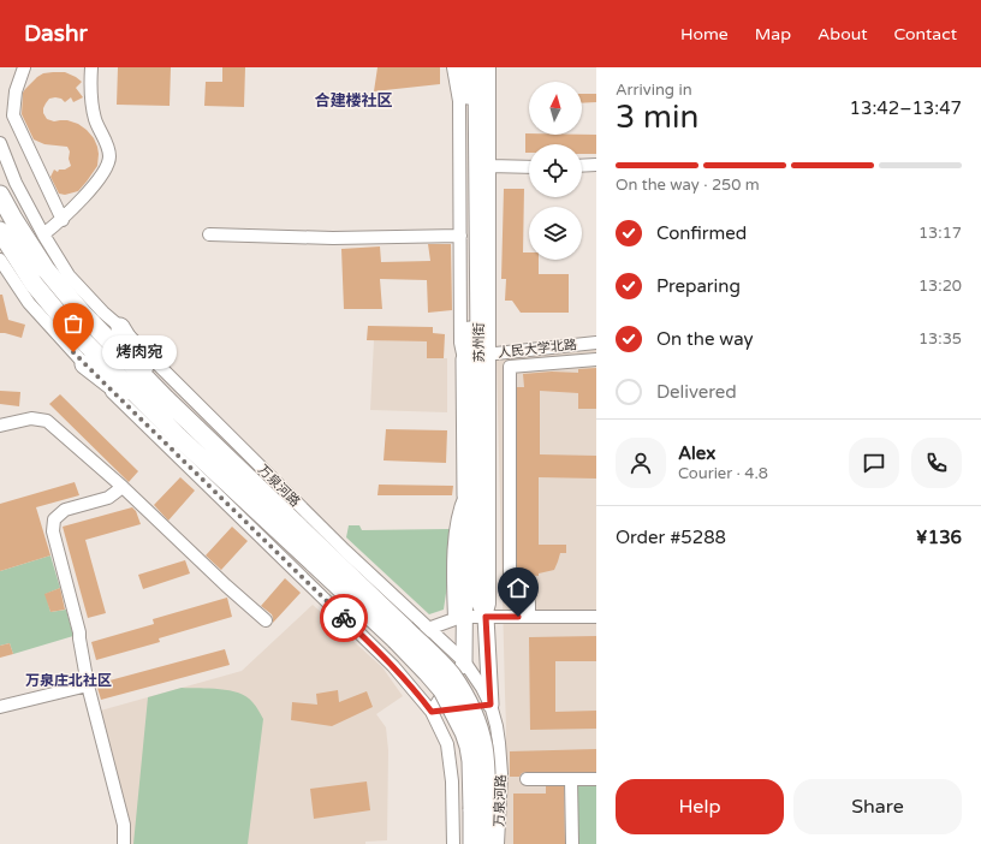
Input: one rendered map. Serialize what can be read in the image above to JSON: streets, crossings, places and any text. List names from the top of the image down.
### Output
{
  "streets": {
    "highway": ["万泉河路"],
    "main road": ["苏州街"],
    "street": ["人民大学北路"]
  },
  "crossings": [
    ["苏州街", "人民大学北路"],
    ["苏州街", "万泉河路"]
  ],
  "districts": ["合建楼社区", "万泉庄北社区"],
  "places": ["烤肉宛"],
  "north": "top",
  "page": {
    "header": "Dashr",
    "nav": [
      "Home",
      "Map",
      "About",
      "Contact"
    ],
    "heading": ["3 min", "Arriving in", "13:42–13:47"],
    "panel": [
      "Alex",
      "Courier · 4.8",
      "Order #5288",
      "¥136"
    ],
    "bar": "On the way · 250 m",
    "list": [
      ["Confirmed", "13:17"],
      ["Preparing", "13:20"],
      ["On the way", "13:35"],
      "Delivered"
    ],
    "bubble": "烤肉宛",
    "buttons": ["Help", "Share"]
  }
}
